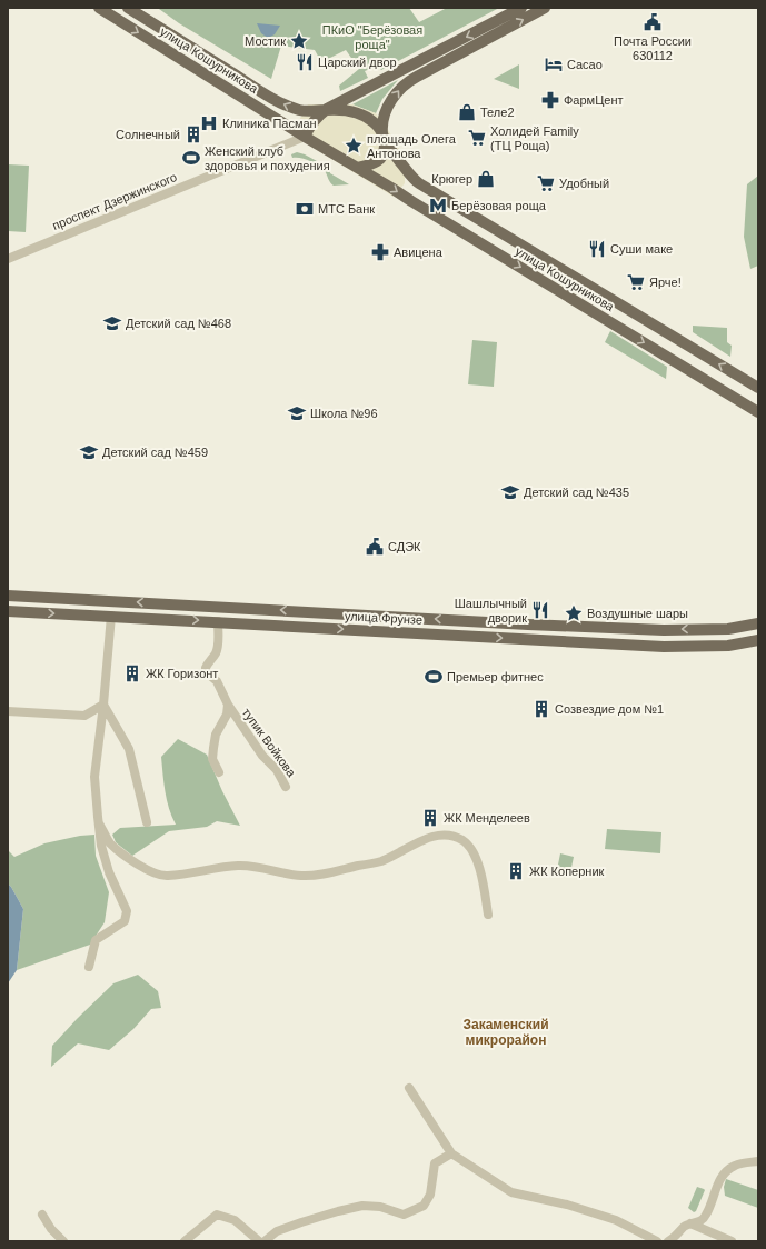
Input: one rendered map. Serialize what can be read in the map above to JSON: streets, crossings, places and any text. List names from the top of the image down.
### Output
{
  "streets": {
    "main road": ["улица Кошурникова", "улица Фрунзе"],
    "street": ["проспект Дзержинского", "тупик Войкова"]
  },
  "crossings": [
    ["улица Кошурникова", "проспект Дзержинского"]
  ],
  "districts": ["Закаменский микрорайон"],
  "parks": ["ПКиО \"Берёзовая роща\""],
  "places": {
    "public building": ["Почта России 630112", "СДЭК"],
    "place": ["Мостик", "площадь Олега Антонова", "Воздушные шары"],
    "restaurant": ["Царский двор", "Суши маке", "Шашлычный дворик"],
    "hotel": ["Cacao"],
    "pharmacy": ["ФармЦент", "Авицена"],
    "shop": ["Теле2", "Крюгер"],
    "hospital": ["Клиника Пасман"],
    "building": [
      "Солнечный",
      "ЖК Горизонт",
      "Созвездие дом №1",
      "ЖК Менделеев",
      "ЖК Коперник"
    ],
    "supermarket": ["Холидей Family (ТЦ Роща)", "Удобный", "Ярче!"],
    "sports": ["Женский клуб здоровья и похудения", "Премьер фитнес"],
    "metro station": ["Берёзовая роща"],
    "bank": ["МТС Банк"],
    "school or university": [
      "Детский сад №468",
      "Школа №96",
      "Детский сад №459",
      "Детский сад №435"
    ]
  }
}
